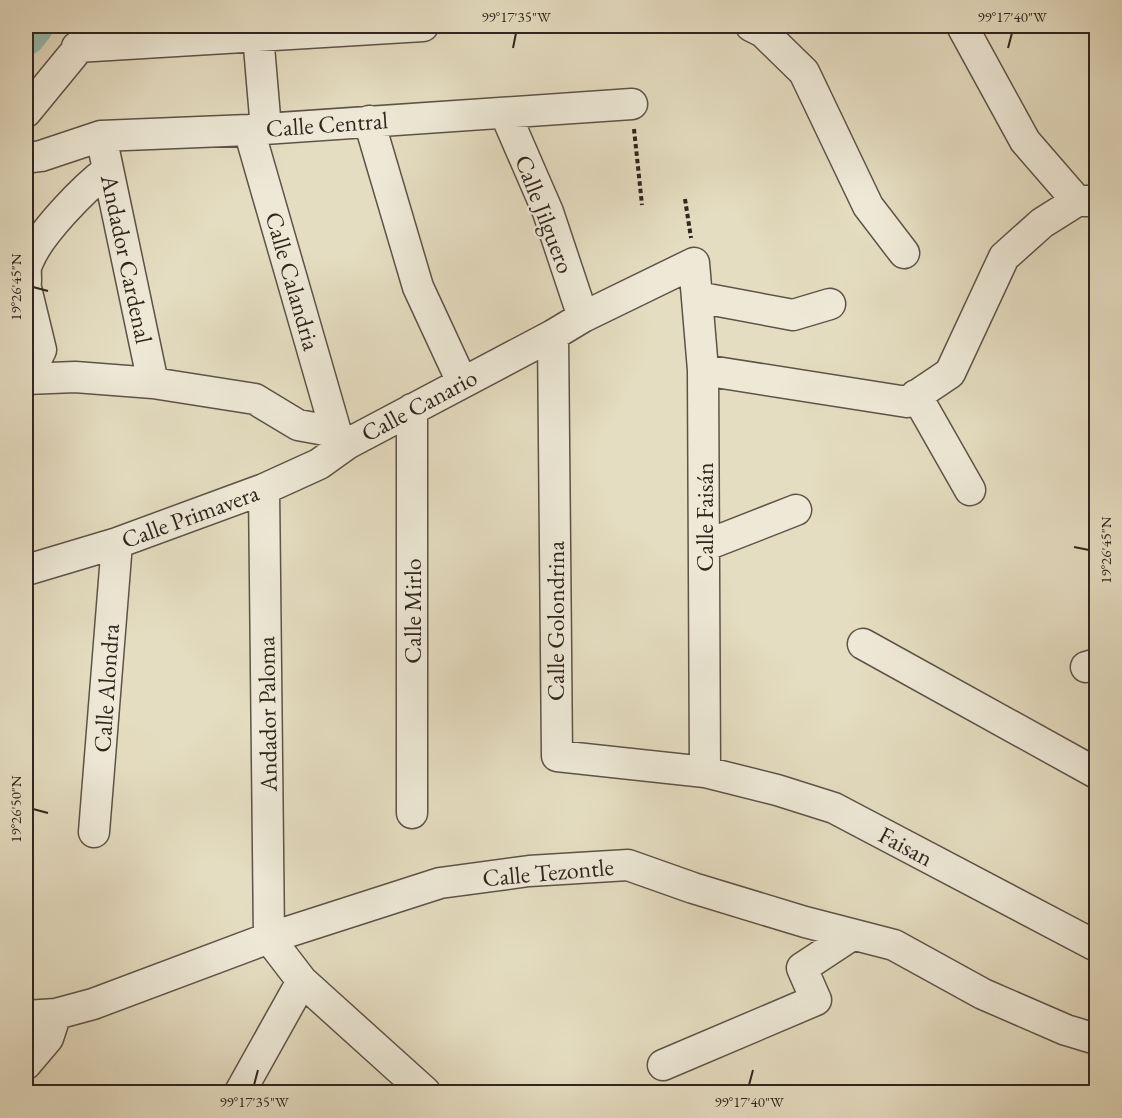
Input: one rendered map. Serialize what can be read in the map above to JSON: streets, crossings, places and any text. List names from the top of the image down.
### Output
{
  "streets": {
    "street": [
      "Calle Central",
      "Calle Jilguero",
      "Andador Cardenal",
      "Calle Calandria",
      "Calle Canario",
      "Calle Primavera",
      "Calle Faisán",
      "Calle Mirlo",
      "Calle Golondrina",
      "Calle Alondra",
      "Andador Paloma",
      "Faisan",
      "Calle Tezontle"
    ]
  },
  "crossings": [
    ["Calle Central", "Calle Jilguero"],
    ["Calle Central", "Andador Cardenal"],
    ["Calle Central", "Calle Calandria"],
    ["Calle Jilguero", "Calle Canario"],
    ["Andador Cardenal", "Calle Canario"],
    ["Calle Calandria", "Calle Canario"],
    ["Calle Calandria", "Calle Primavera"],
    ["Calle Canario", "Calle Primavera"],
    ["Calle Canario", "Calle Faisán"],
    ["Calle Canario", "Calle Mirlo"],
    ["Calle Canario", "Calle Golondrina"],
    ["Calle Primavera", "Calle Alondra"],
    ["Calle Primavera", "Andador Paloma"],
    ["Calle Faisán", "Calle Golondrina"],
    ["Calle Faisán", "Faisan"],
    ["Calle Golondrina", "Faisan"],
    ["Andador Paloma", "Calle Tezontle"]
  ],
  "coordinates": [
    "99°17'35\"W",
    "99°17'40\"W",
    "19°26'45\"N",
    "19°26'50\"N"
  ]
}
